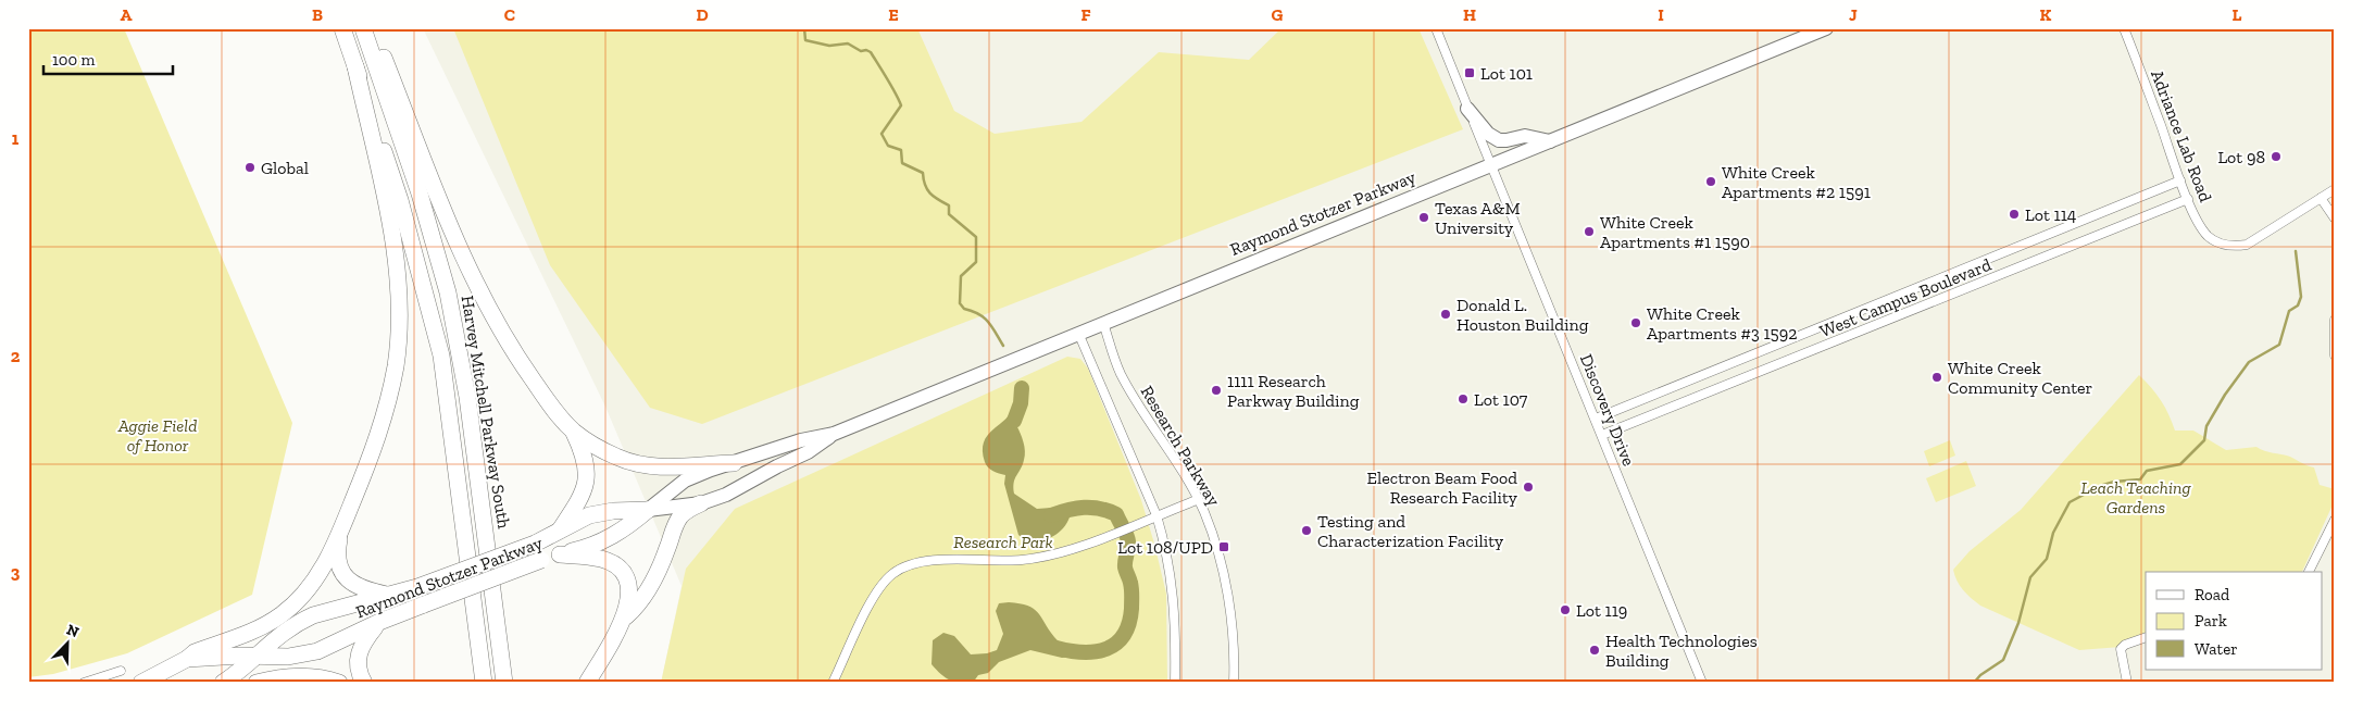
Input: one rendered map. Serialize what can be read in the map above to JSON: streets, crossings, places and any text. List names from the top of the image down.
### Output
{
  "streets": {
    "highway": ["Raymond Stotzer Parkway", "Harvey Mitchell Parkway South"],
    "street": [
      "Adriance Lab Road",
      "West Campus Boulevard",
      "Discovery Drive",
      "Research Parkway"
    ]
  },
  "crossings": [
    ["Adriance Lab Road", "West Campus Boulevard"],
    ["Raymond Stotzer Parkway", "Discovery Drive"],
    ["Raymond Stotzer Parkway", "Research Parkway"],
    ["West Campus Boulevard", "Discovery Drive"]
  ],
  "parks": ["Aggie Field of Honor", "Leach Teaching Gardens", "Research Park"],
  "places": {
    "transit": ["Lot 101", "Lot 108/UPD"],
    "other": [
      "Lot 98",
      "Global",
      "White Creek Apartments #2 1591",
      "Lot 114",
      "Texas A&M University",
      "White Creek Apartments #1 1590",
      "Donald L. Houston Building",
      "White Creek Apartments #3 1592",
      "White Creek Community Center",
      "1111 Research Parkway Building",
      "Lot 107",
      "Electron Beam Food Research Facility",
      "Testing and Characterization Facility",
      "Lot 119",
      "Health Technologies Building"
    ]
  },
  "legend": ["Road", "Park", "Water"],
  "scale_bar": "100 m",
  "north": "top right",
  "grid": {
    "columns": [
      "A",
      "B",
      "C",
      "D",
      "E",
      "F",
      "G",
      "H",
      "I",
      "J",
      "K",
      "L"
    ],
    "rows": ["1", "2", "3"]
  }
}
